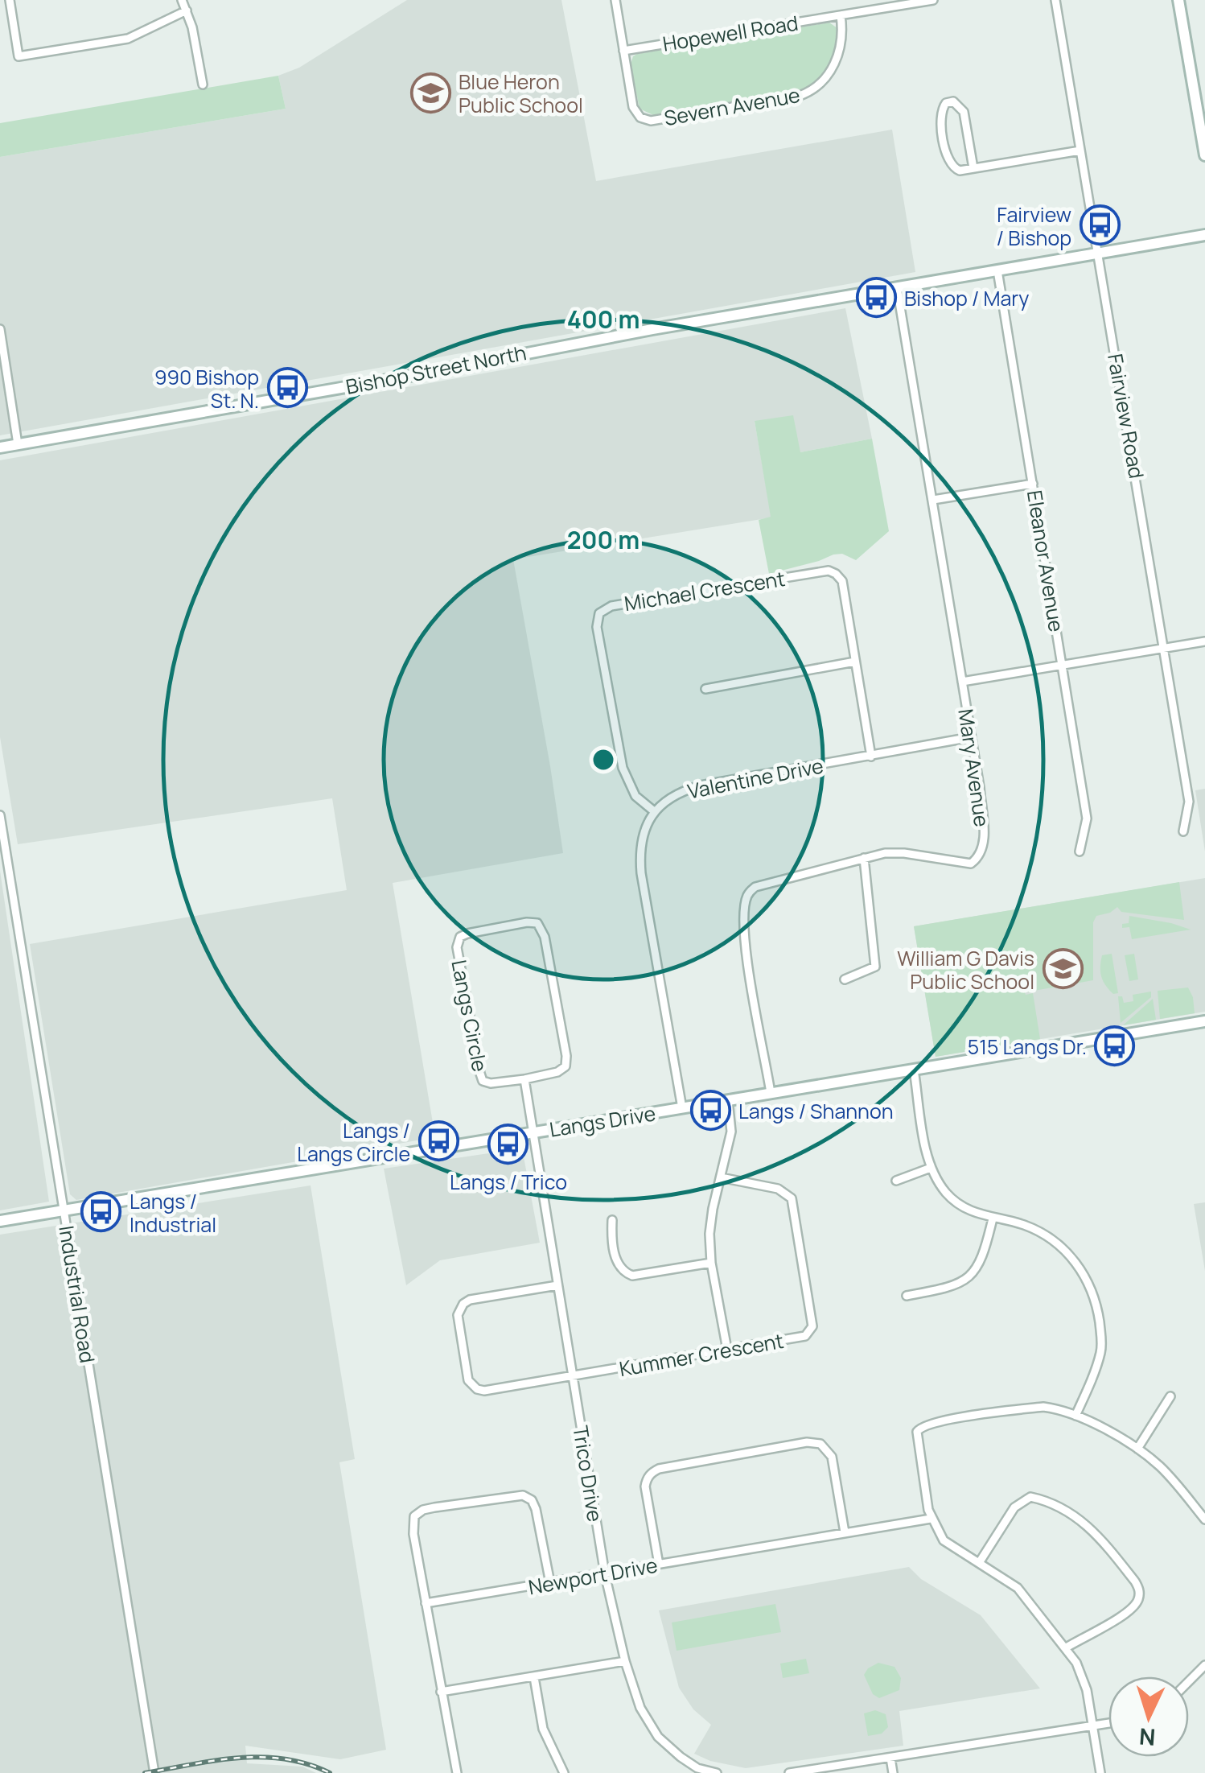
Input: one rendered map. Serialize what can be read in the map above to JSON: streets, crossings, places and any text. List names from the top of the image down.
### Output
{
  "streets": {
    "main road": ["Bishop Street North", "Langs Drive"],
    "street": [
      "Hopewell Road",
      "Severn Avenue",
      "Fairview Road",
      "Eleanor Avenue",
      "Michael Crescent",
      "Mary Avenue",
      "Valentine Drive",
      "Langs Circle",
      "Industrial Road",
      "Kummer Crescent",
      "Trico Drive",
      "Newport Drive"
    ]
  },
  "crossings": [
    ["Hopewell Road", "Severn Avenue"],
    ["Bishop Street North", "Fairview Road"],
    ["Bishop Street North", "Eleanor Avenue"],
    ["Bishop Street North", "Mary Avenue"],
    ["Michael Crescent", "Valentine Drive"],
    ["Mary Avenue", "Valentine Drive"],
    ["Mary Avenue", "Langs Drive"],
    ["Langs Drive", "Industrial Road"],
    ["Langs Drive", "Trico Drive"],
    ["Kummer Crescent", "Trico Drive"],
    ["Trico Drive", "Newport Drive"]
  ],
  "places": {
    "school or university": ["Blue Heron Public School", "William G Davis Public School"],
    "bus stop": [
      "Fairview / Bishop",
      "Bishop / Mary",
      "990 Bishop St. N.",
      "515 Langs Dr.",
      "Langs / Shannon",
      "Langs / Langs Circle",
      "Langs / Trico",
      "Langs / Industrial"
    ]
  },
  "north": "bottom",
  "rings": ["400 m", "200 m"]
}
